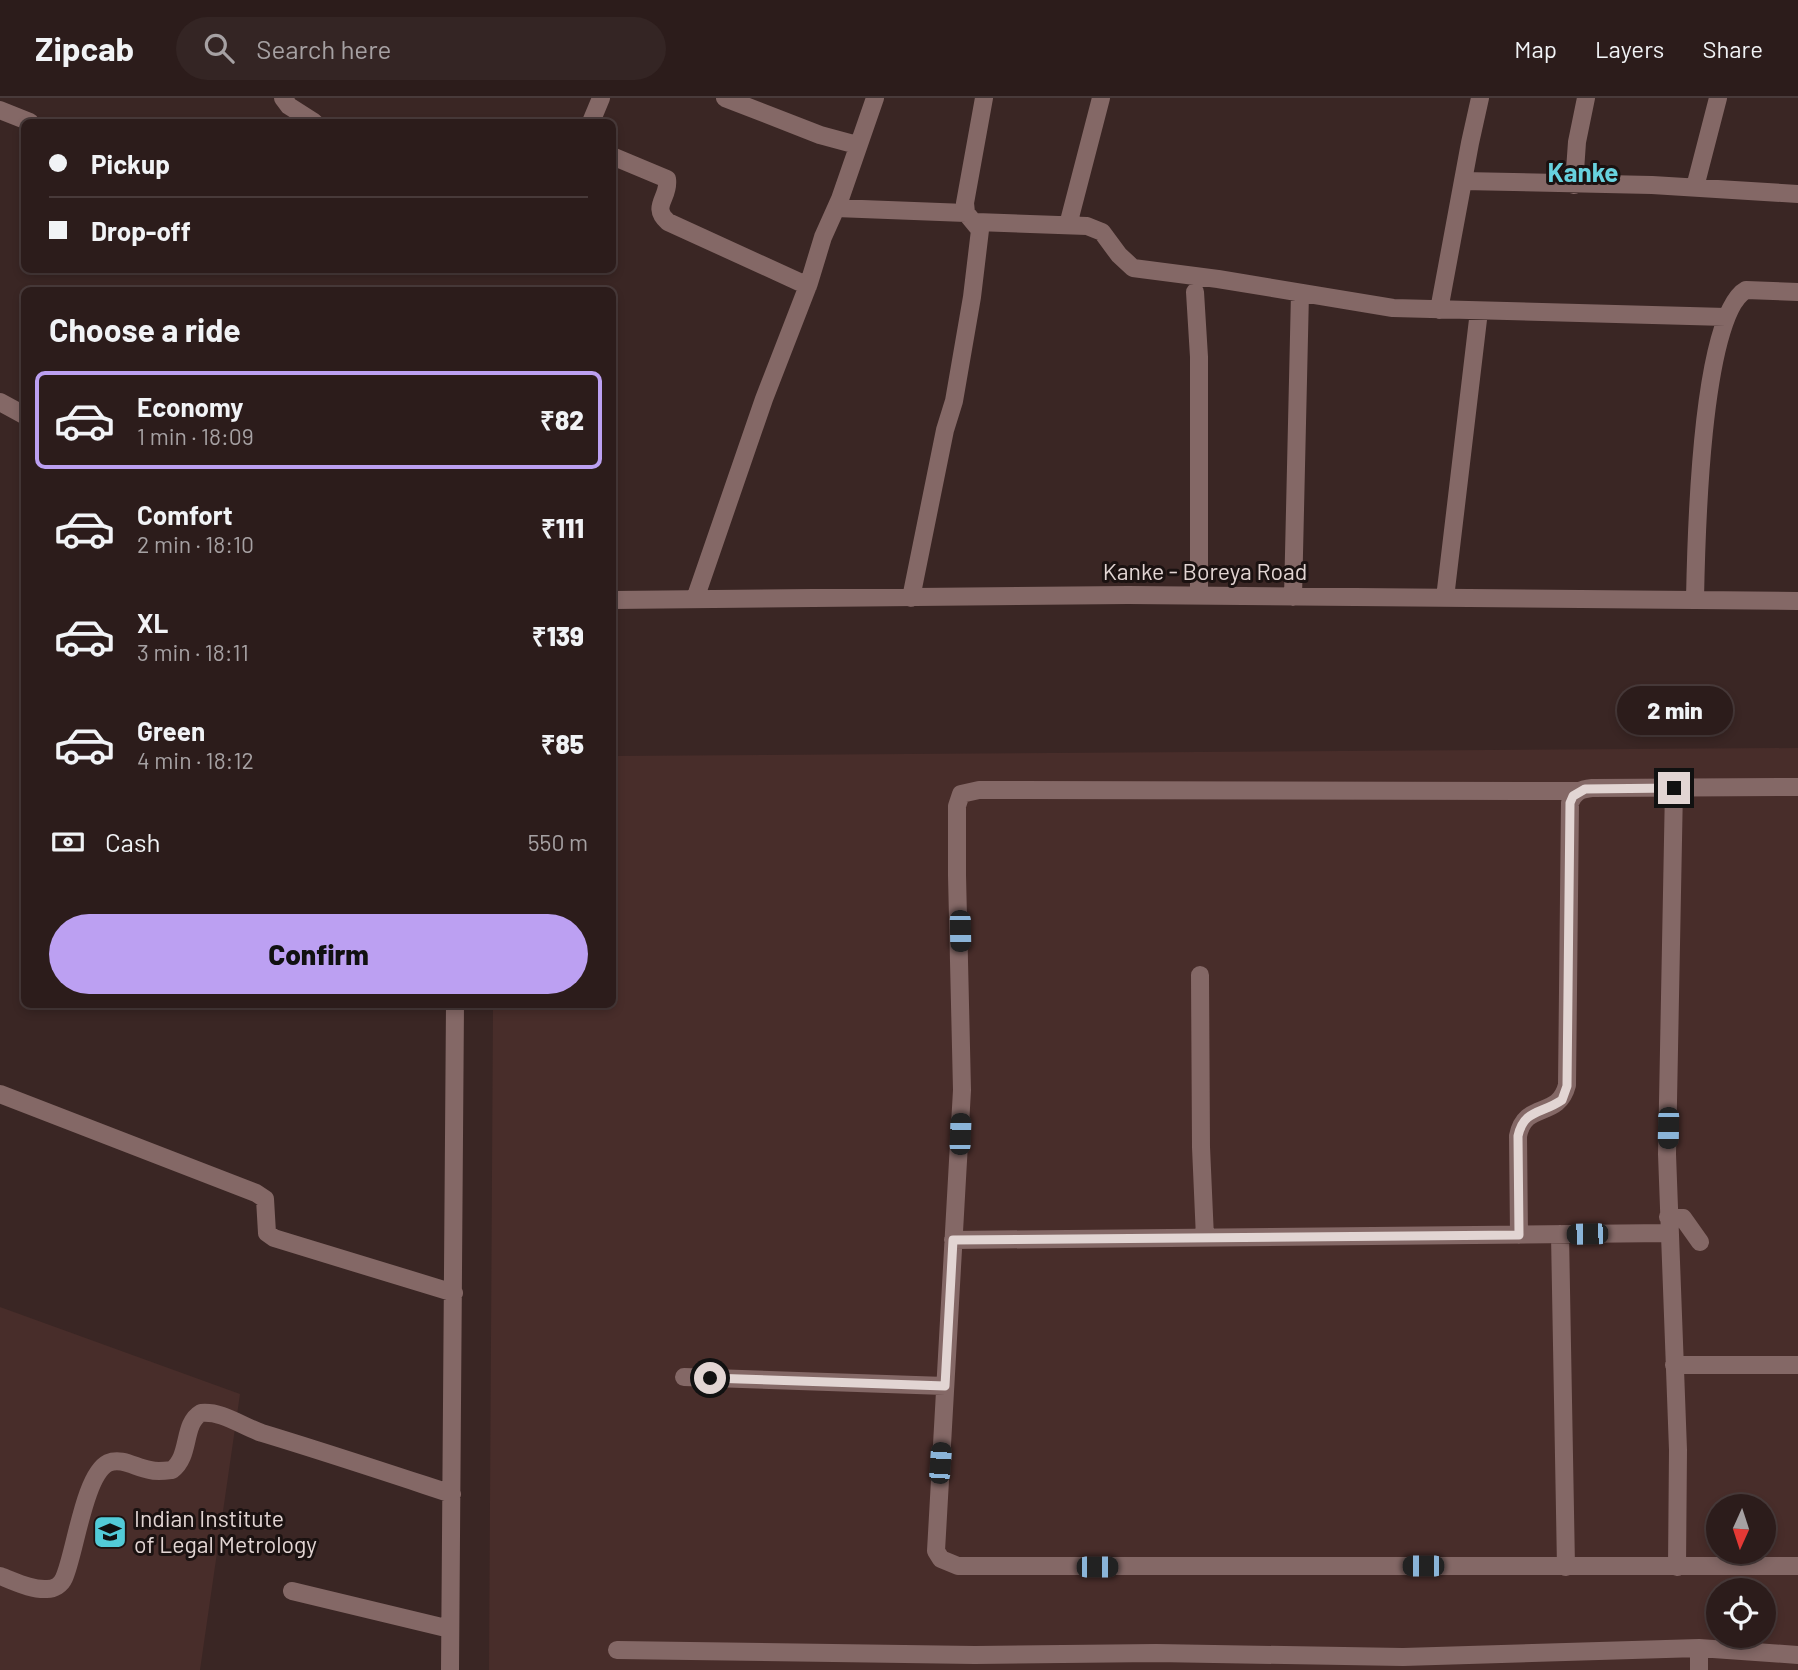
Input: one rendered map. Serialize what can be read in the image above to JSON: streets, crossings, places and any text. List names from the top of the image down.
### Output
{
  "streets": {
    "street": ["Kanke - Boreya Road"]
  },
  "districts": ["Kanke"],
  "places": {
    "school or university": ["Indian Institute of Legal Metrology"]
  },
  "north": "bottom",
  "page": {
    "header": "Zipcab",
    "search": "Search here",
    "nav": ["Map", "Layers", "Share"],
    "banner": ["Pickup", "Drop-off"],
    "heading": "Choose a ride",
    "list": [
      {
        "name": "Economy",
        "note": "1 min · 18:09",
        "value": "₹82"
      },
      {
        "name": "Comfort",
        "note": "2 min · 18:10",
        "value": "₹111"
      },
      {
        "name": "XL",
        "note": "3 min · 18:11",
        "value": "₹139"
      },
      {
        "name": "Green",
        "note": "4 min · 18:12",
        "value": "₹85"
      }
    ],
    "bubble": "2 min",
    "pay": ["Cash", "550 m"],
    "buttons": "Confirm"
  }
}
